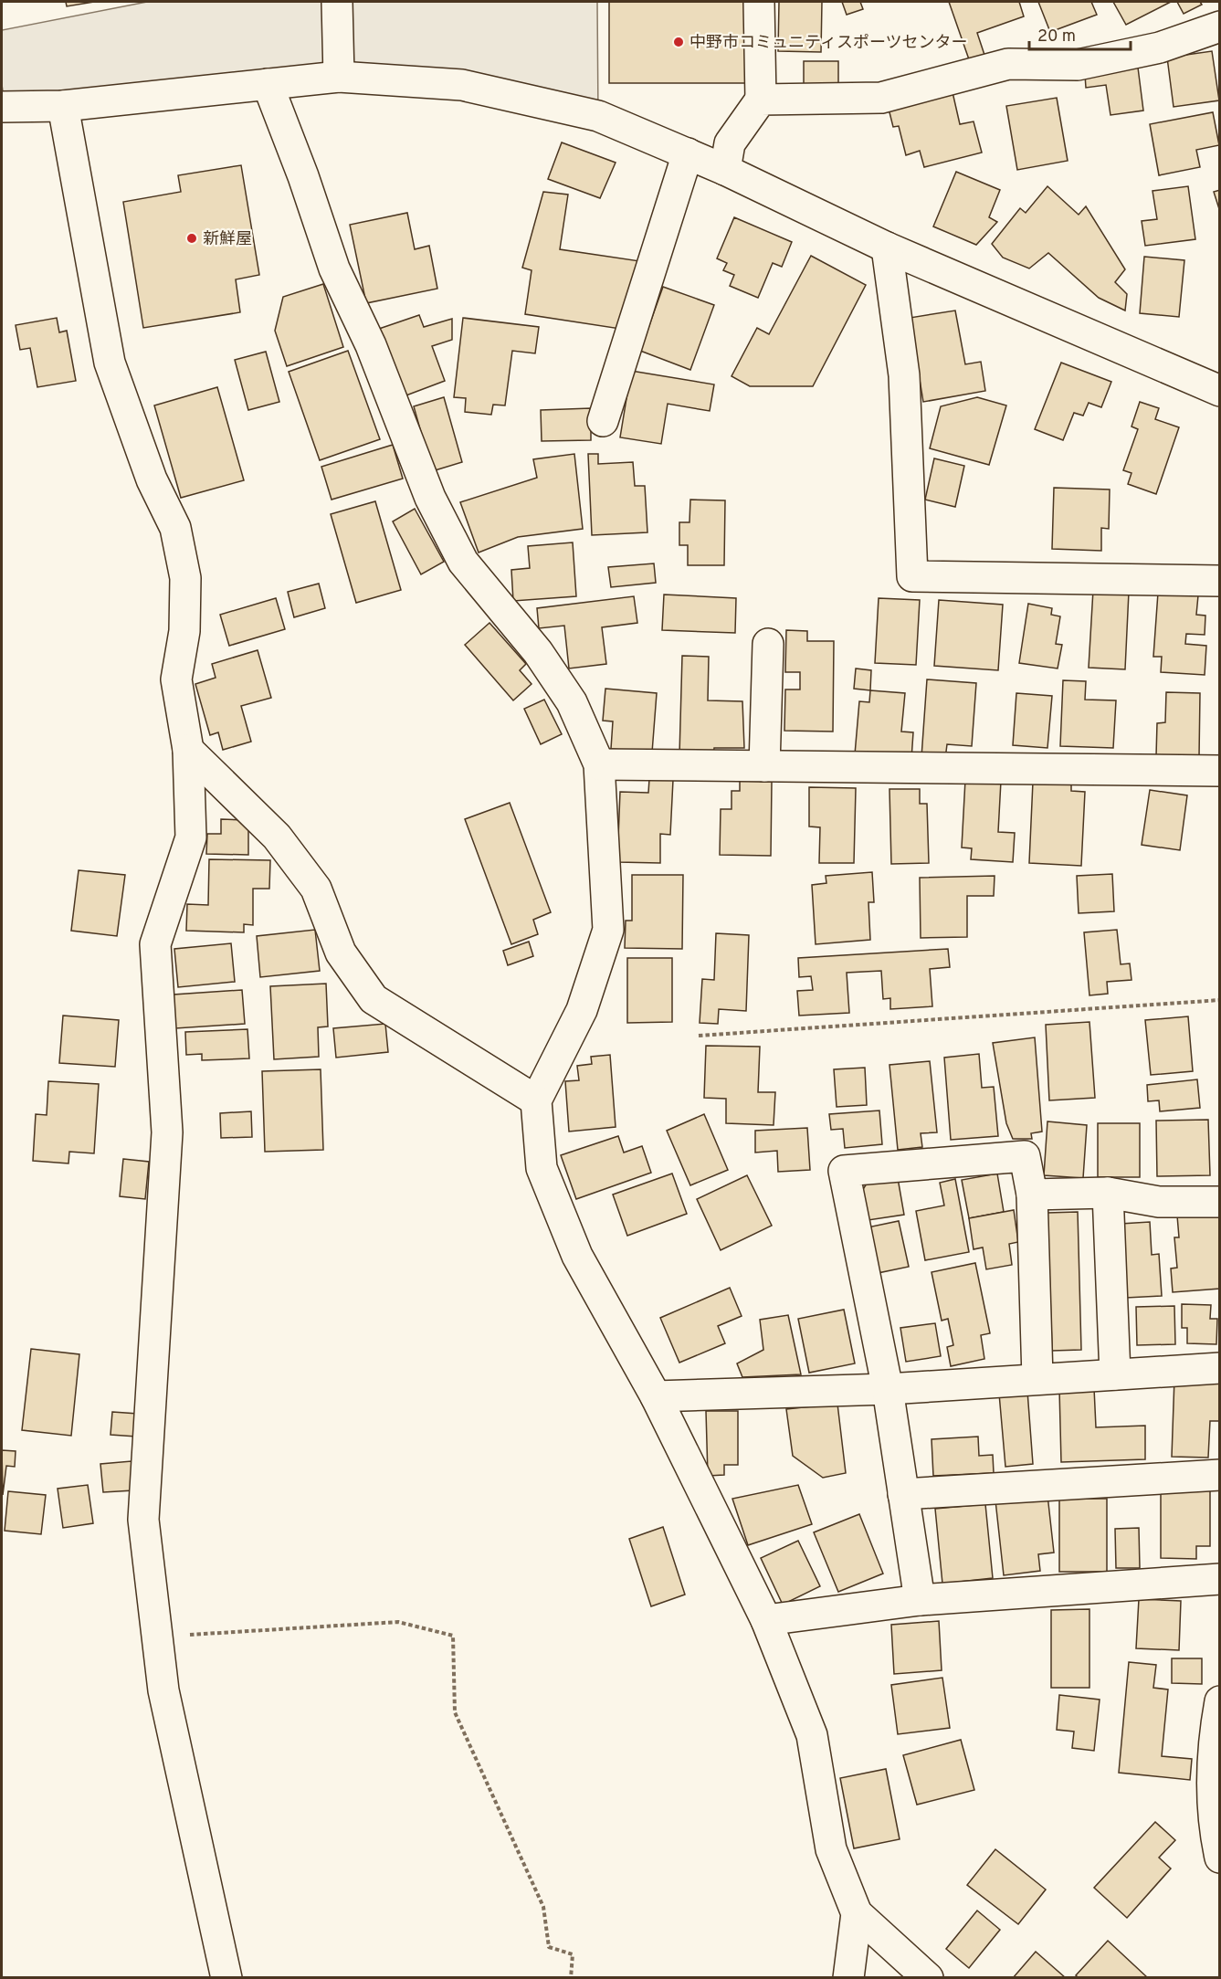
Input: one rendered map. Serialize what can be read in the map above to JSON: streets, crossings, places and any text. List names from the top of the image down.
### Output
{
  "places": ["中野市コミュニティスポーツセンター", "新鮮屋"],
  "scale_bar": "20 m"
}
